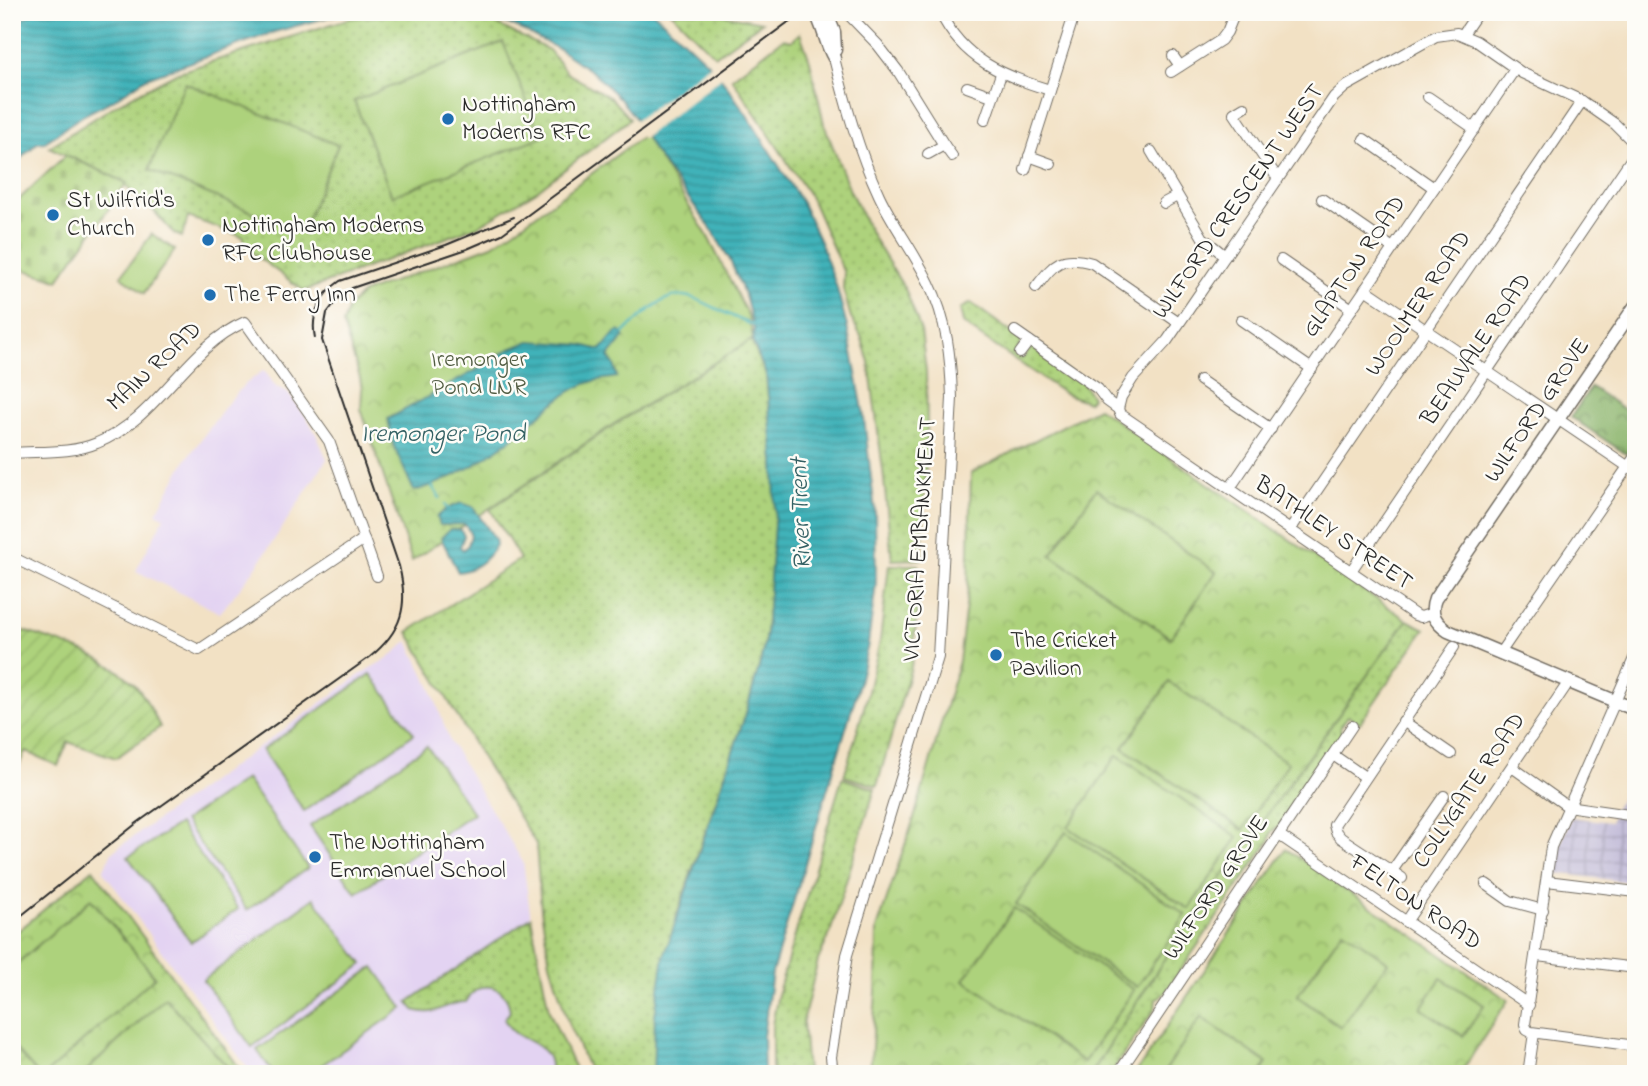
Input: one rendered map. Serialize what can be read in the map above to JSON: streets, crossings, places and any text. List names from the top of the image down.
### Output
{
  "streets": {
    "street": [
      "WILFORD CRESCENT WEST",
      "GLAPTON ROAD",
      "WOOLMER ROAD",
      "BEAUVALE ROAD",
      "MAIN ROAD",
      "WILFORD GROVE",
      "BATHLEY STREET",
      "VICTORIA EMBANKMENT",
      "COLLYGATE ROAD",
      "FELTON ROAD"
    ]
  },
  "crossings": [
    ["WILFORD CRESCENT WEST", "BATHLEY STREET"],
    ["GLAPTON ROAD", "BATHLEY STREET"],
    ["WOOLMER ROAD", "BATHLEY STREET"],
    ["BEAUVALE ROAD", "BATHLEY STREET"],
    ["WILFORD GROVE", "BATHLEY STREET"],
    ["WILFORD GROVE", "FELTON ROAD"],
    ["BATHLEY STREET", "COLLYGATE ROAD"],
    ["COLLYGATE ROAD", "FELTON ROAD"]
  ],
  "water": ["Iremonger Pond", "River Trent"],
  "parks": ["Iremonger Pond LNR"],
  "places": [
    "Nottingham Moderns RFC",
    "St Wilfrid's Church",
    "Nottingham Moderns RFC Clubhouse",
    "The Ferry Inn",
    "The Cricket Pavilion",
    "The Nottingham Emmanuel School"
  ]
}
